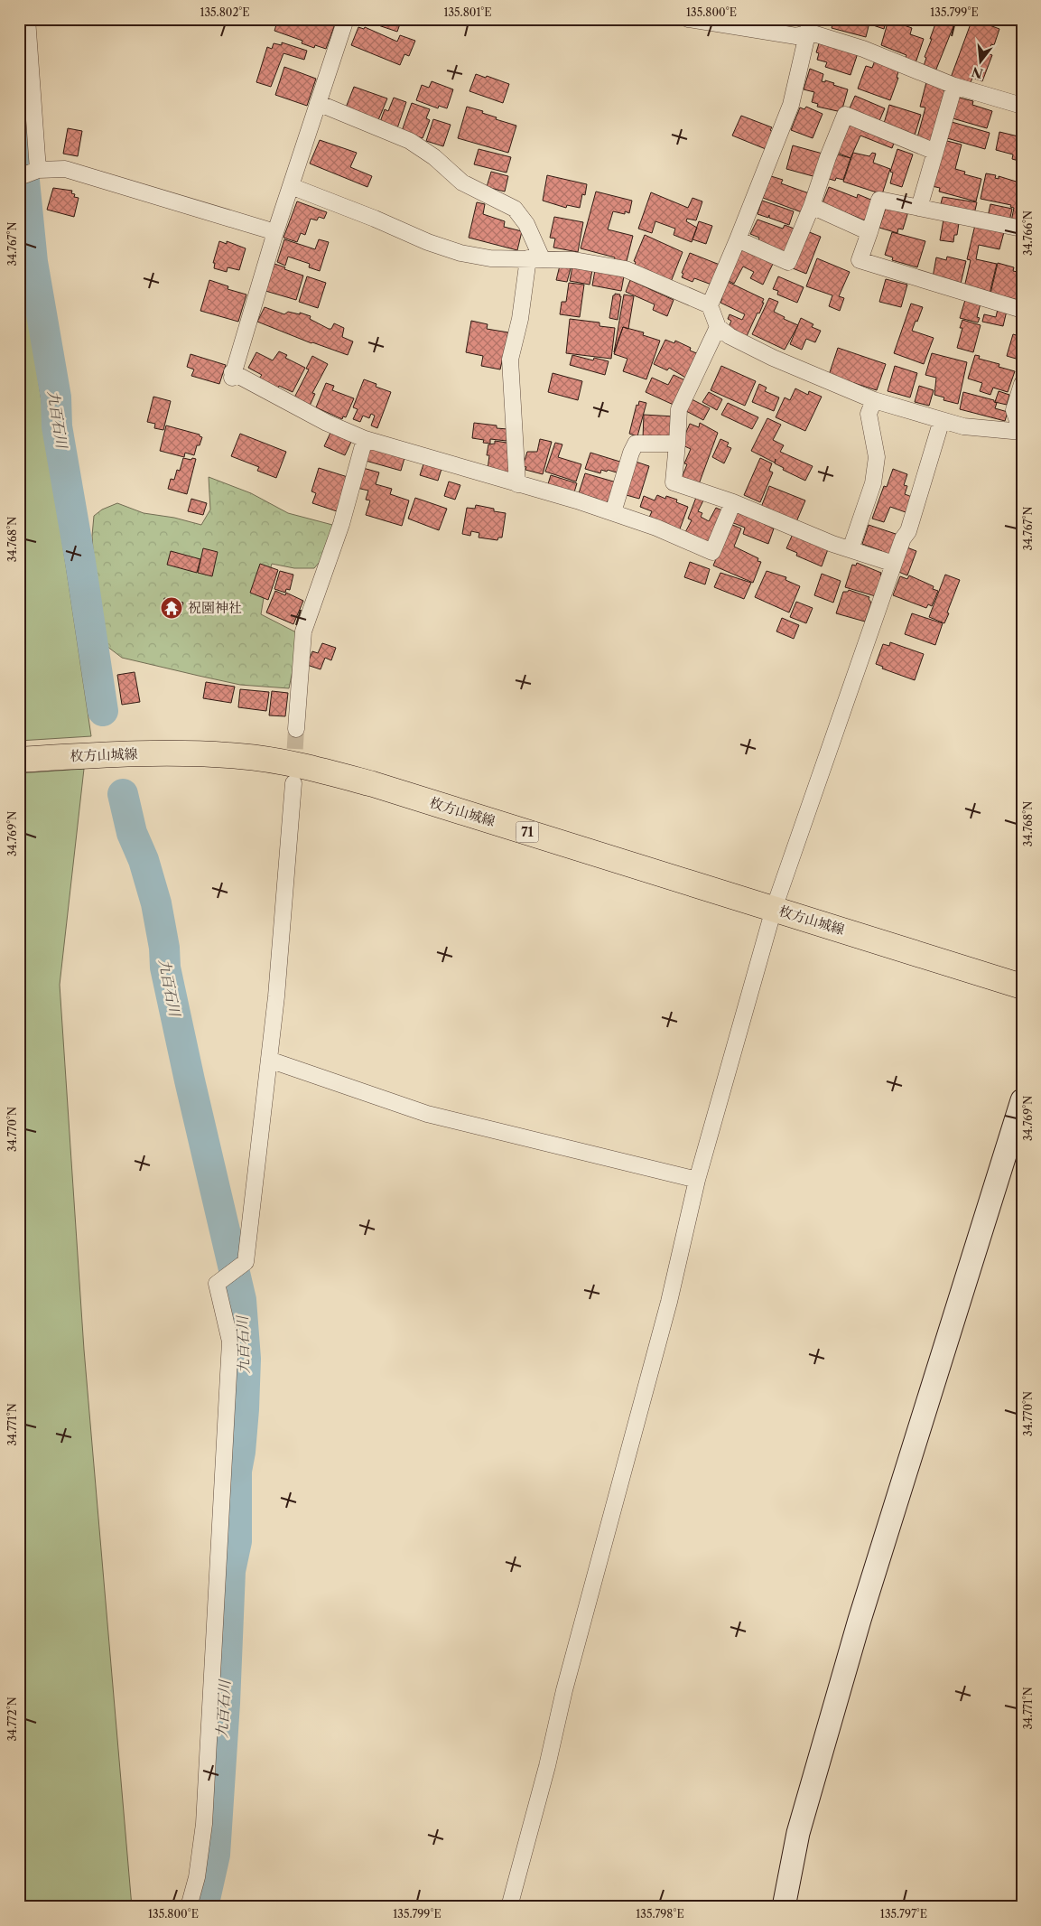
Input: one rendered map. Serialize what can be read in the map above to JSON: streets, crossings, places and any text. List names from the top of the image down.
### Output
{
  "streets": {
    "main road": ["枚方山城線", "71"]
  },
  "water": ["九百石川"],
  "places": {
    "temple": ["祝園神社"]
  },
  "north": "bottom",
  "coordinates": [
    "135.802°E",
    "135.801°E",
    "135.800°E",
    "135.799°E",
    "34.766°N",
    "34.767°N",
    "34.768°N",
    "34.769°N",
    "34.770°N",
    "34.771°N",
    "34.772°N",
    "135.798°E",
    "135.797°E"
  ]
}
